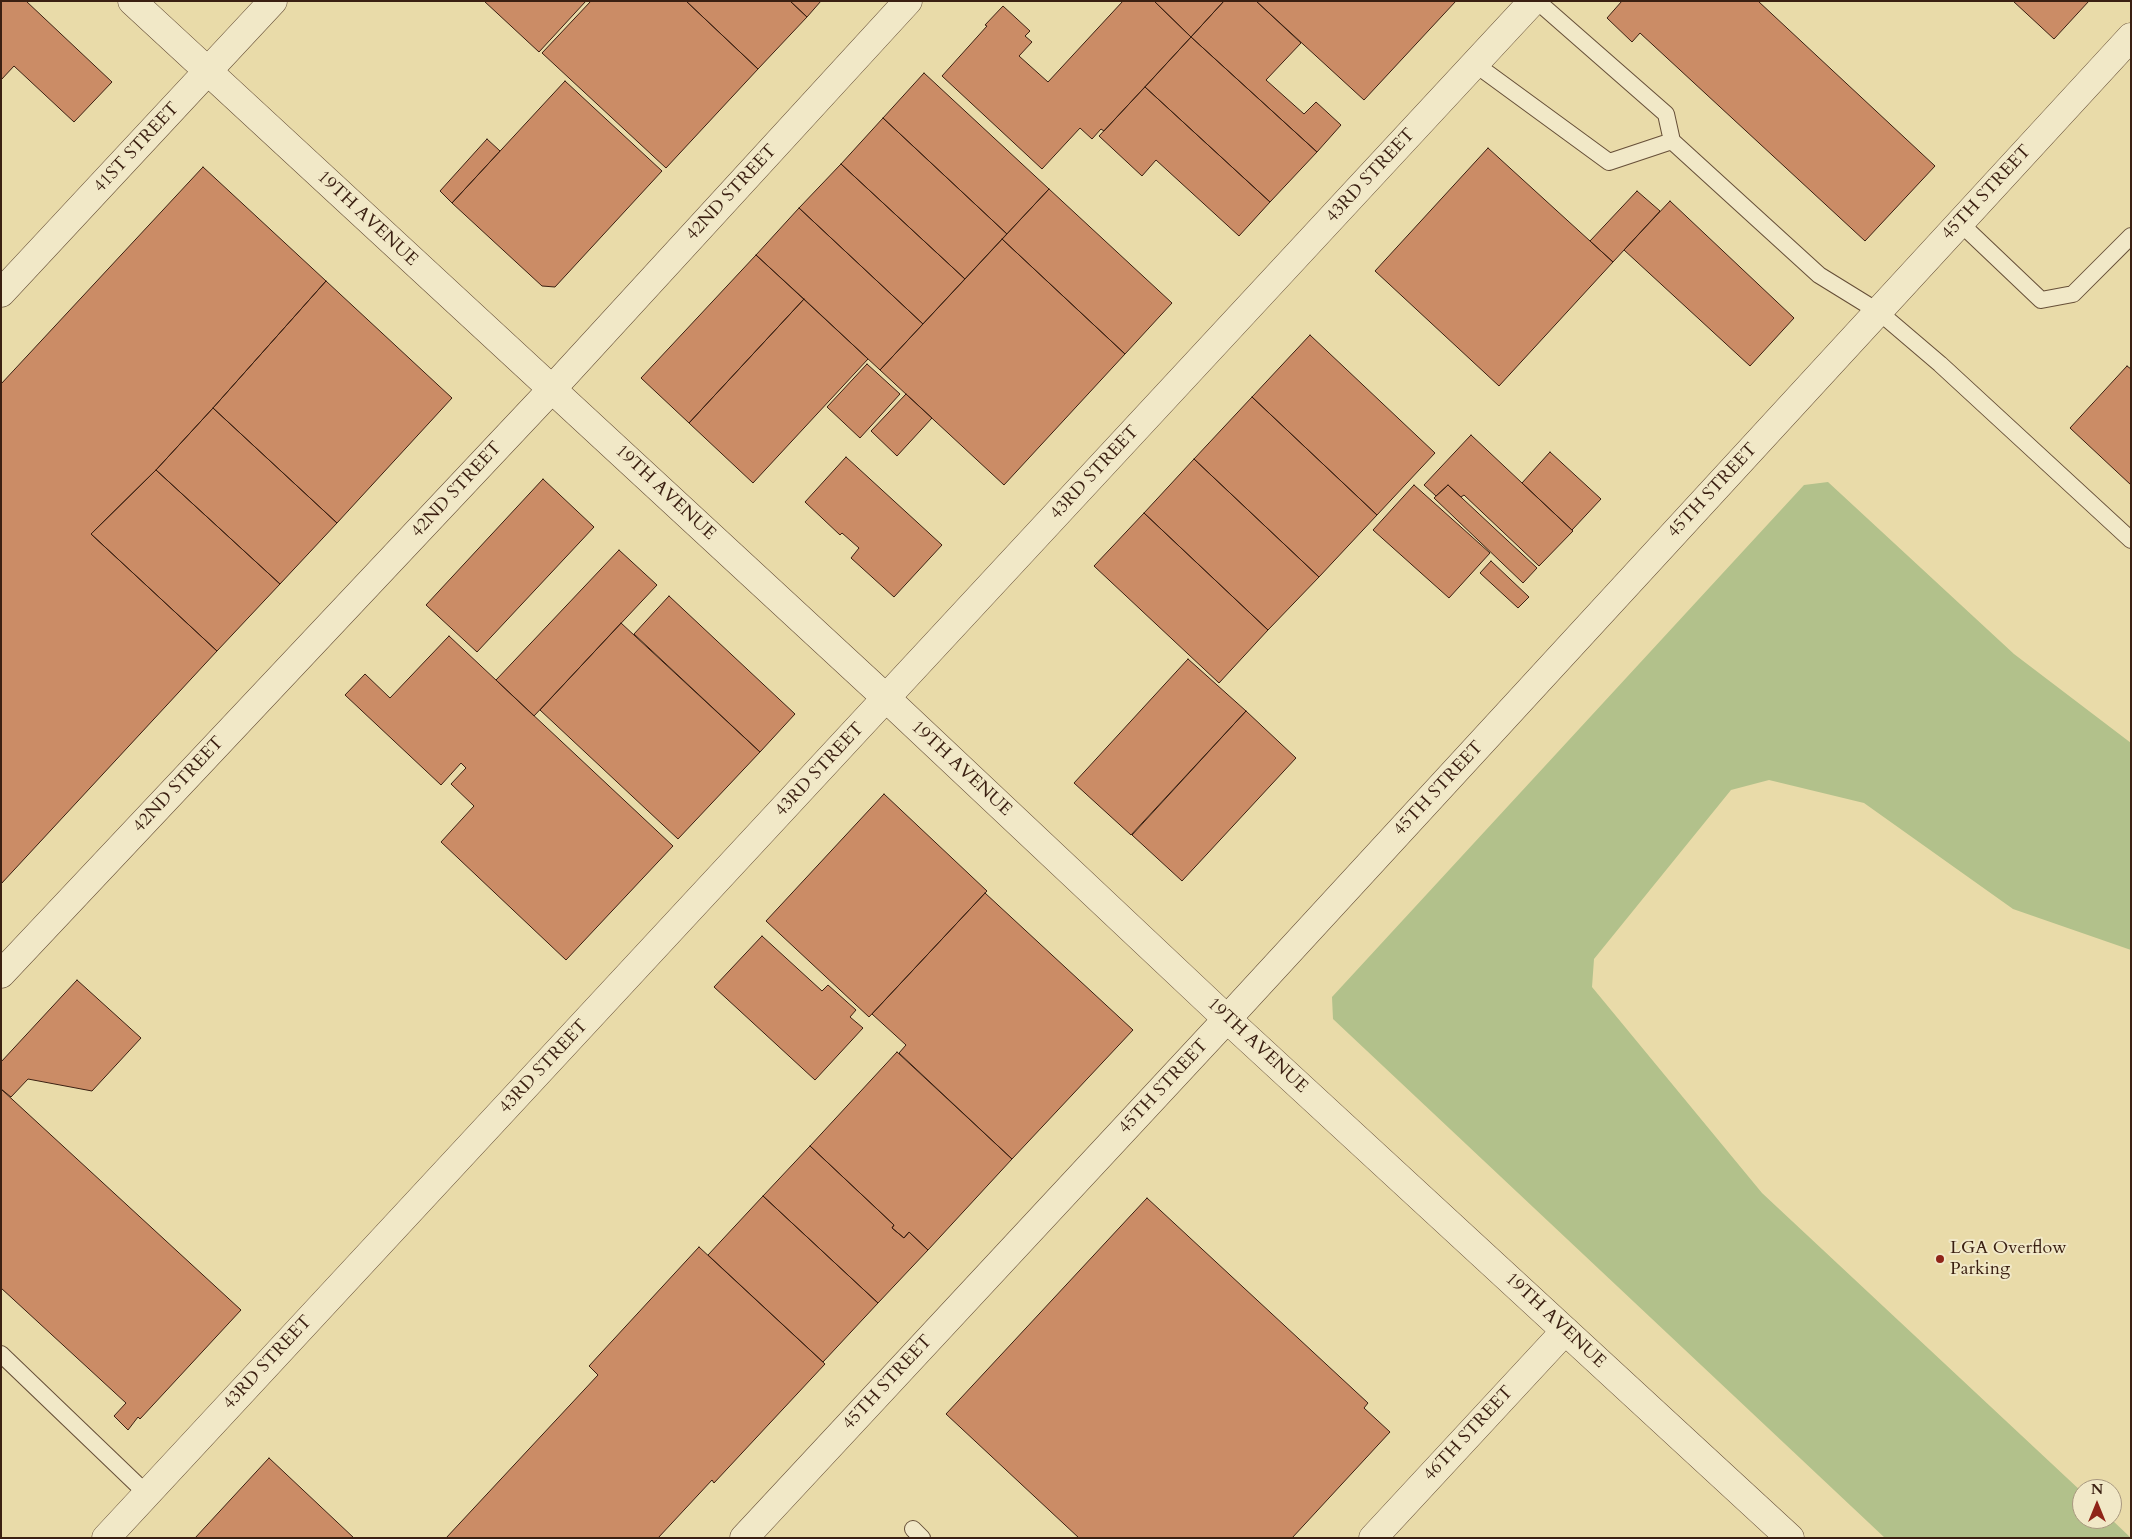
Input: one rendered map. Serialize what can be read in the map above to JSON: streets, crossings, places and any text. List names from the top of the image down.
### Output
{
  "streets": {
    "street": [
      "41ST STREET",
      "43RD STREET",
      "42ND STREET",
      "45TH STREET",
      "19TH AVENUE",
      "46TH STREET"
    ]
  },
  "crossings": [
    ["41ST STREET", "19TH AVENUE"],
    ["43RD STREET", "19TH AVENUE"],
    ["42ND STREET", "19TH AVENUE"],
    ["45TH STREET", "19TH AVENUE"],
    ["19TH AVENUE", "46TH STREET"]
  ],
  "places": ["LGA Overflow Parking"],
  "north": "top"
}
